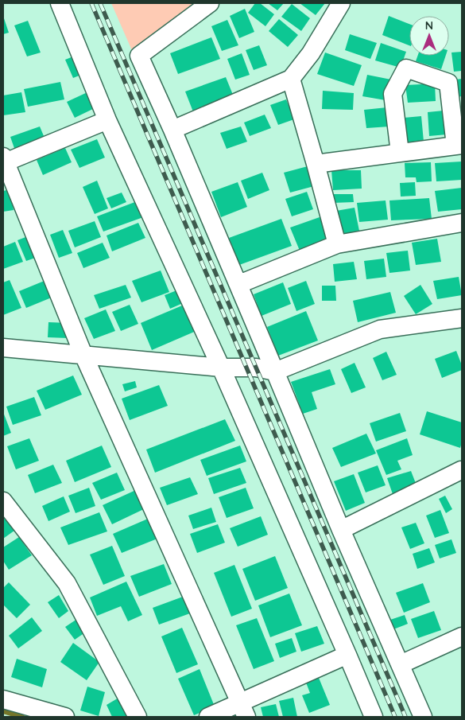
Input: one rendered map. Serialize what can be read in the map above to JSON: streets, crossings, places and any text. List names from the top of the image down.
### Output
{
  "north": "top"
}
